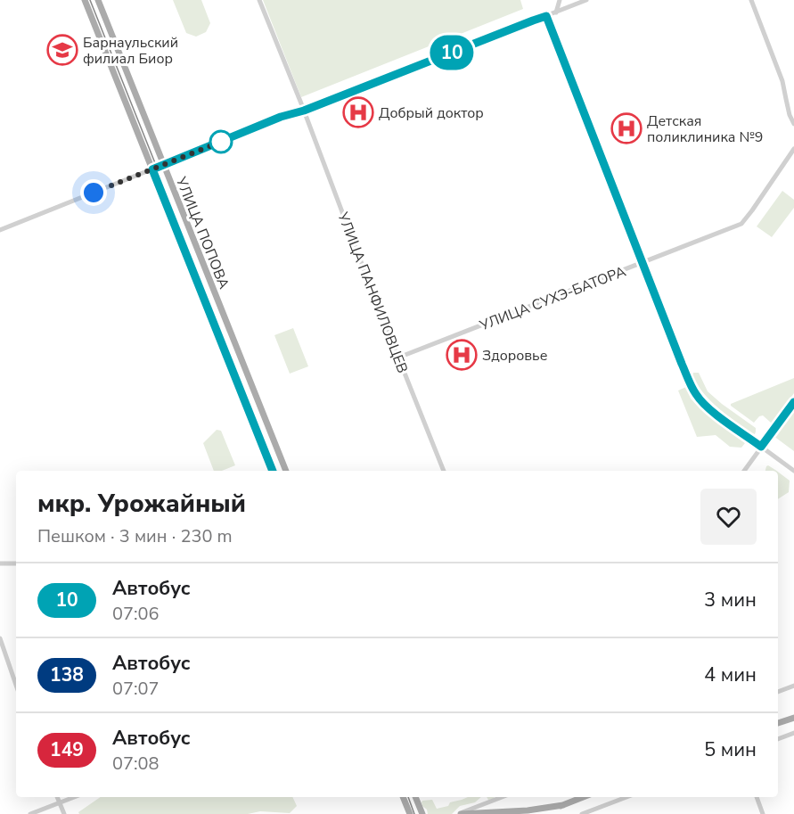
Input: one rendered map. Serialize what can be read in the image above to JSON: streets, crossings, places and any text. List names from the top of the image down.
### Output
{
  "streets": {
    "main road": ["УЛИЦА ПОПОВА"],
    "street": ["УЛИЦА ПАНФИЛОВЦЕВ", "УЛИЦА СУХЭ-БАТОРА"]
  },
  "crossings": [
    ["УЛИЦА ПАНФИЛОВЦЕВ", "УЛИЦА СУХЭ-БАТОРА"]
  ],
  "places": {
    "school or university": ["Барнаульский филиал Биор"],
    "hospital": ["Добрый доктор", "Детская поликлиника №9", "Здоровье"]
  },
  "lines": ["bus line 10"],
  "page": {
    "on_map": "10",
    "heading": ["мкр. Урожайный", "Пешком · 3 мин · 230 m"],
    "list": [
      {
        "mark": "10",
        "name": "Автобус",
        "note": "07:06",
        "value": "3 мин"
      },
      {
        "mark": "138",
        "name": "Автобус",
        "note": "07:07",
        "value": "4 мин"
      },
      {
        "mark": "149",
        "name": "Автобус",
        "note": "07:08",
        "value": "5 мин"
      }
    ]
  }
}
